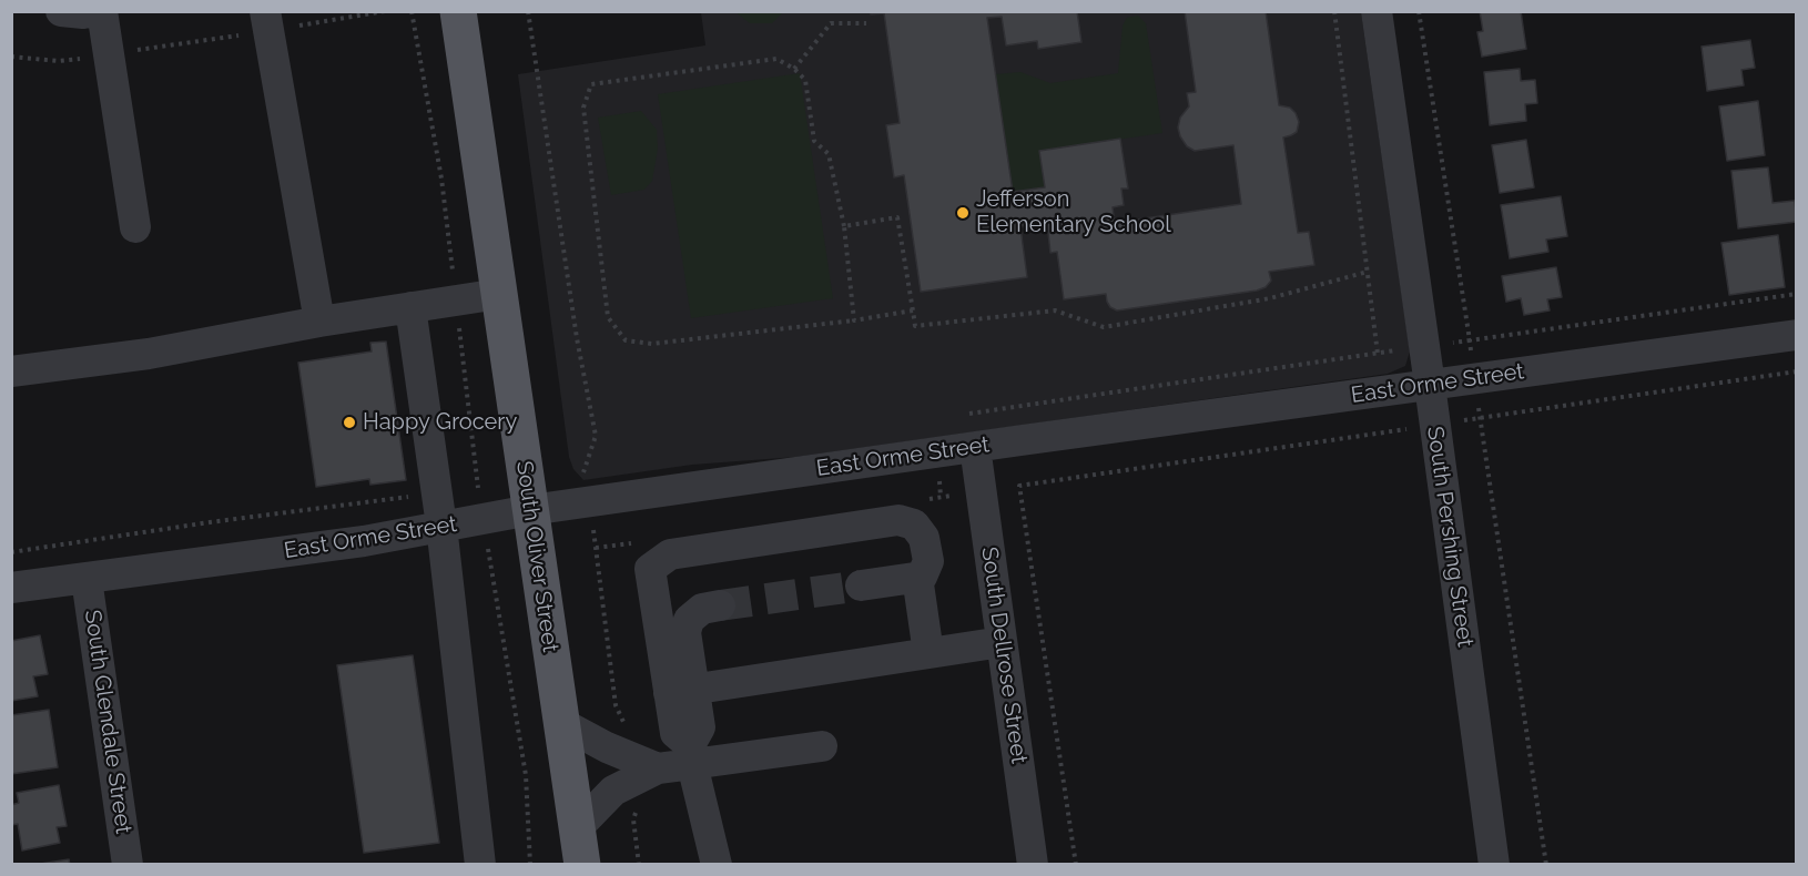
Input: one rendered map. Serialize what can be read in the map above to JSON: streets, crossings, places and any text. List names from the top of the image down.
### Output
{
  "streets": {
    "main road": ["South Oliver Street"],
    "street": [
      "East Orme Street",
      "South Pershing Street",
      "South Dellrose Street",
      "South Glendale Street"
    ]
  },
  "crossings": [
    ["East Orme Street", "South Pershing Street"],
    ["East Orme Street", "South Oliver Street"],
    ["East Orme Street", "South Dellrose Street"],
    ["East Orme Street", "South Glendale Street"]
  ],
  "places": ["Jefferson Elementary School", "Happy Grocery"]
}
